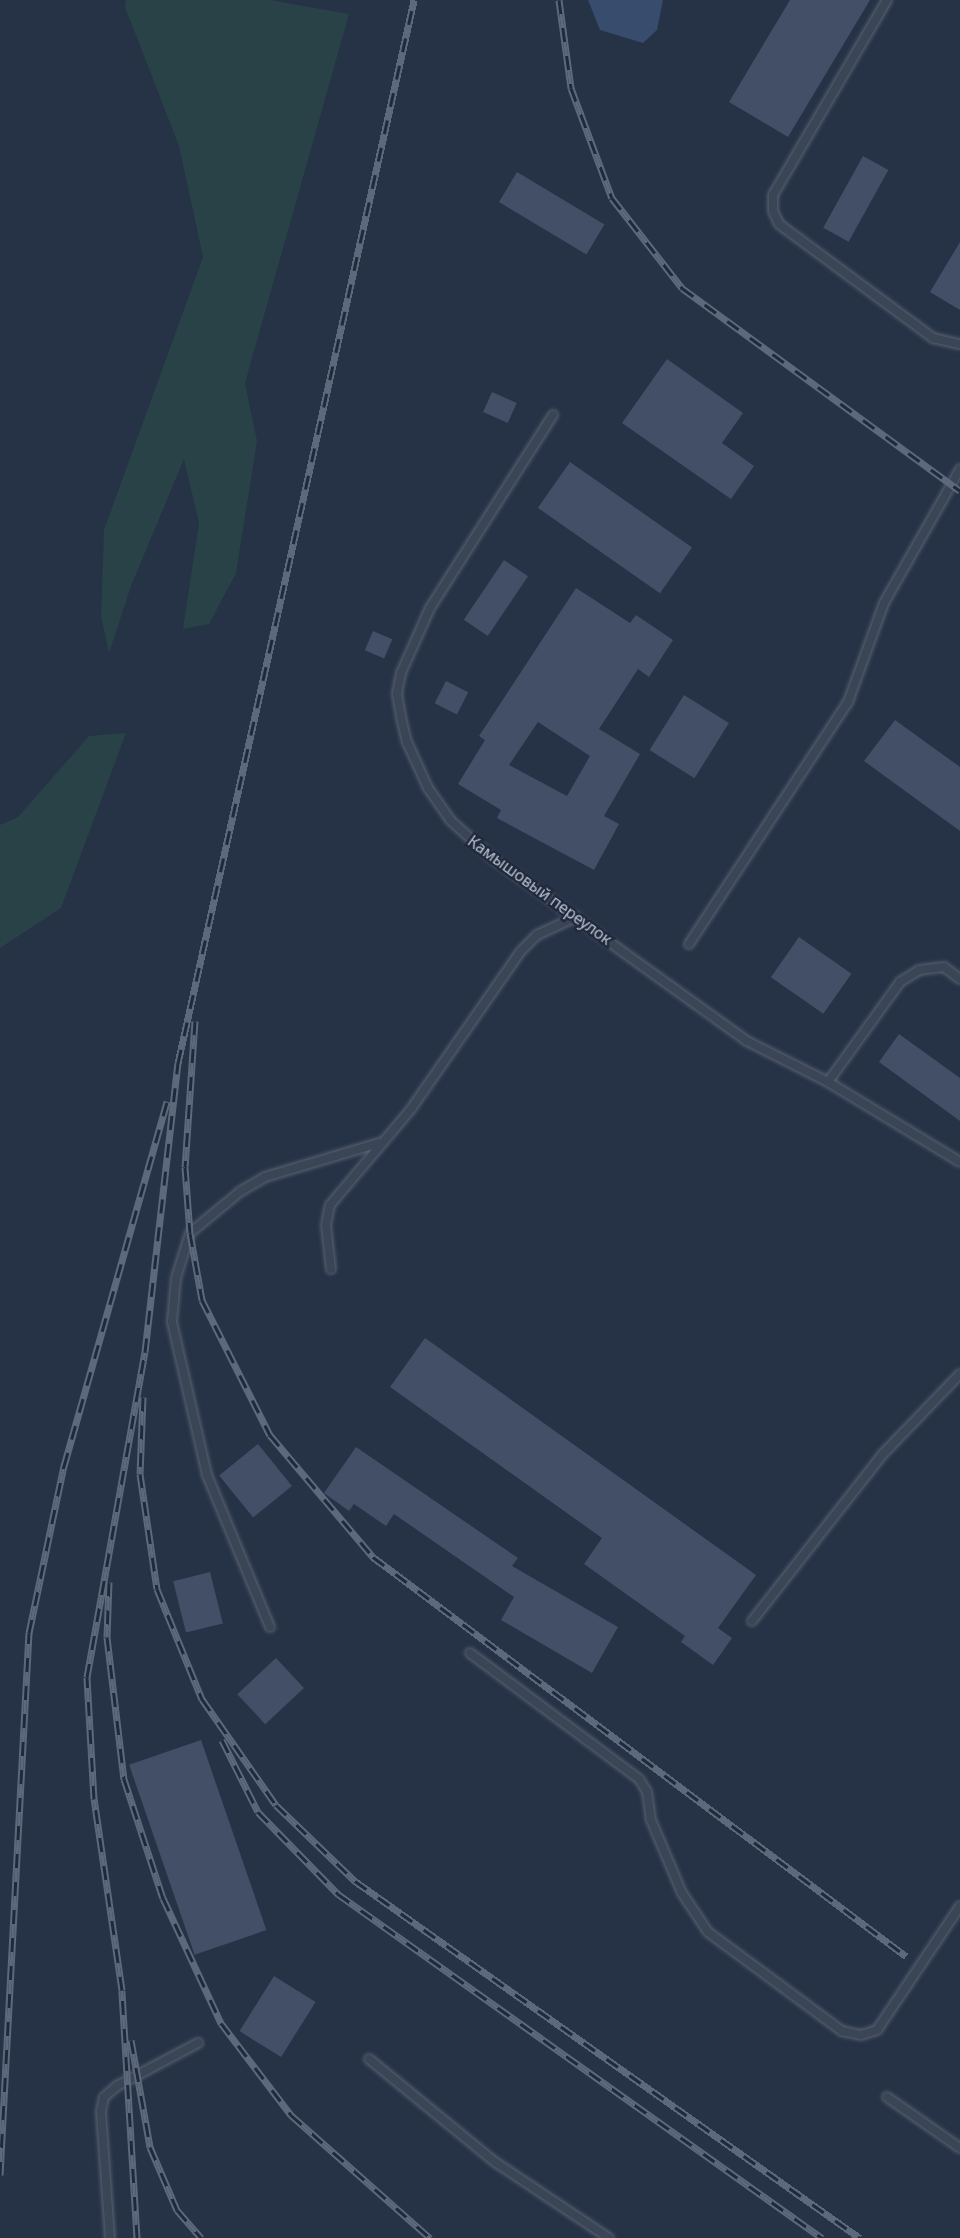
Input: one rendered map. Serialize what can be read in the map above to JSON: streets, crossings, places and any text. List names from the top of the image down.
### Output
{
  "streets": {
    "lane": ["Камышовый переулок"]
  }
}
